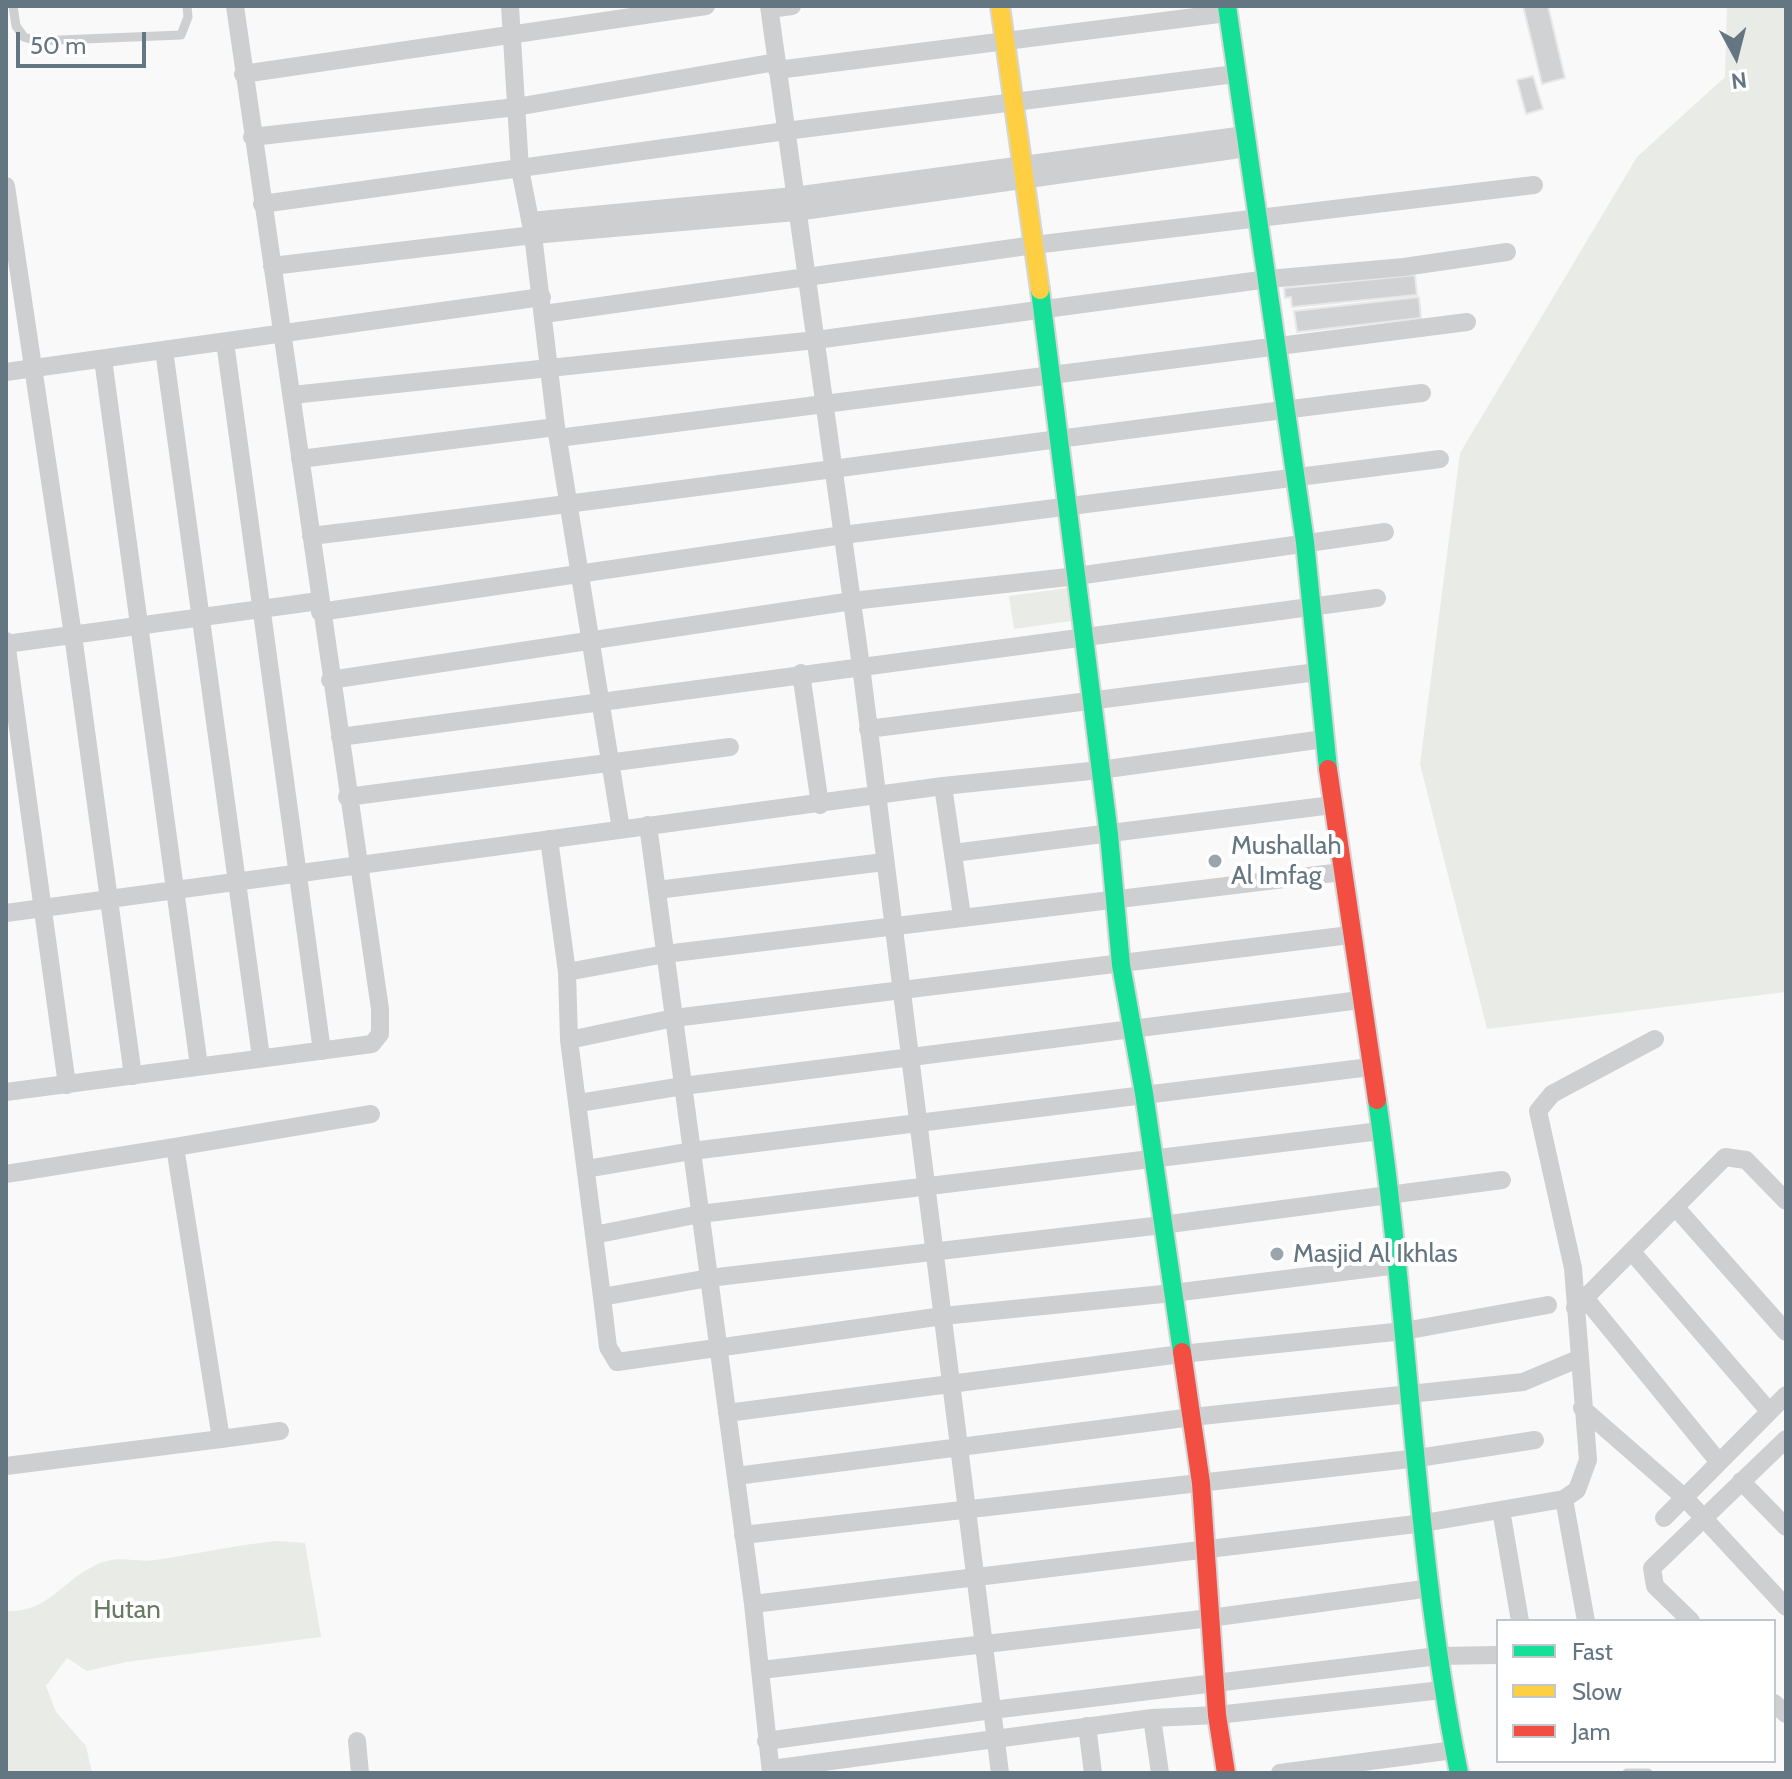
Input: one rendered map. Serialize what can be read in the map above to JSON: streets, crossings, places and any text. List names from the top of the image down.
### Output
{
  "parks": ["Hutan"],
  "places": ["Mushallah Al Imfag", "Masjid Al Ikhlas"],
  "legend": ["Fast", "Slow", "Jam"],
  "scale_bar": "50 m",
  "north": "bottom"
}
